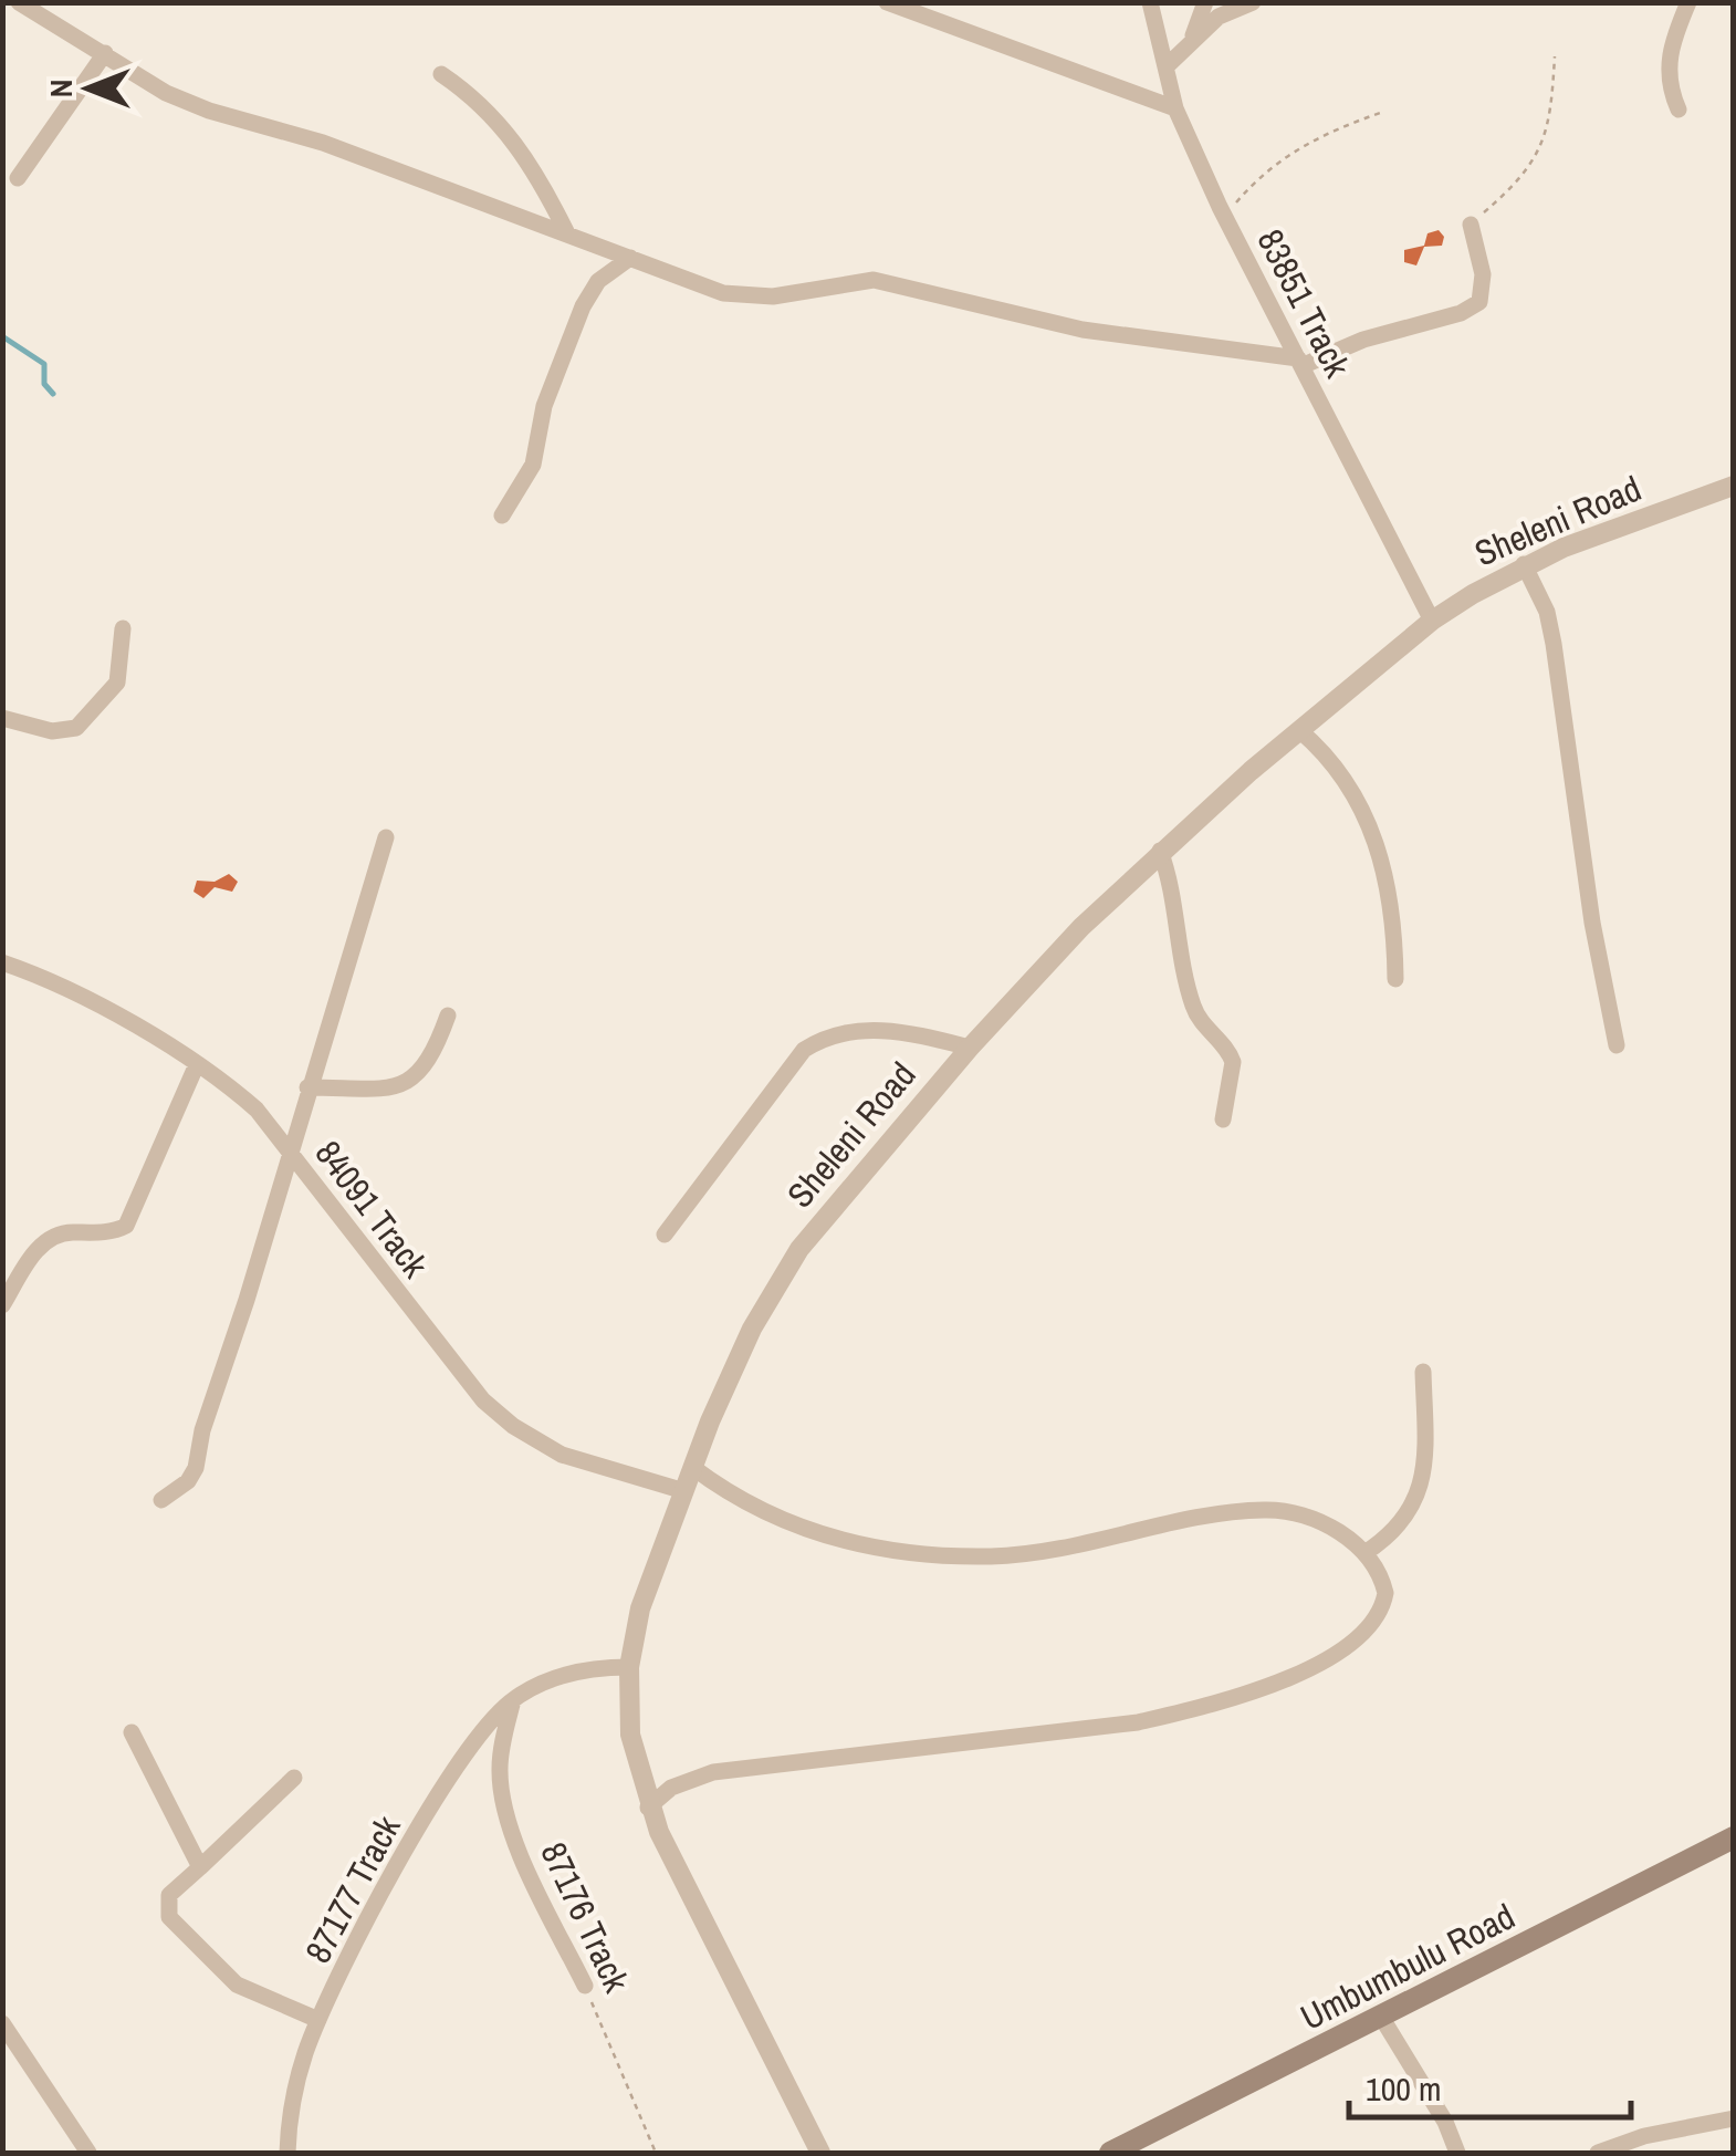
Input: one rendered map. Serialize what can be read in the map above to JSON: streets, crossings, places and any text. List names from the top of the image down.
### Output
{
  "streets": {
    "main road": ["Umbumbulu Road"],
    "street": [
      "83851 Track",
      "Sheleni Road",
      "84091 Track",
      "87177 Track",
      "87176 Track"
    ]
  },
  "crossings": [
    ["83851 Track", "Sheleni Road"],
    ["Sheleni Road", "84091 Track"],
    ["Sheleni Road", "87177 Track"],
    ["87177 Track", "87176 Track"]
  ],
  "scale_bar": "100 m",
  "north": "left"
}
